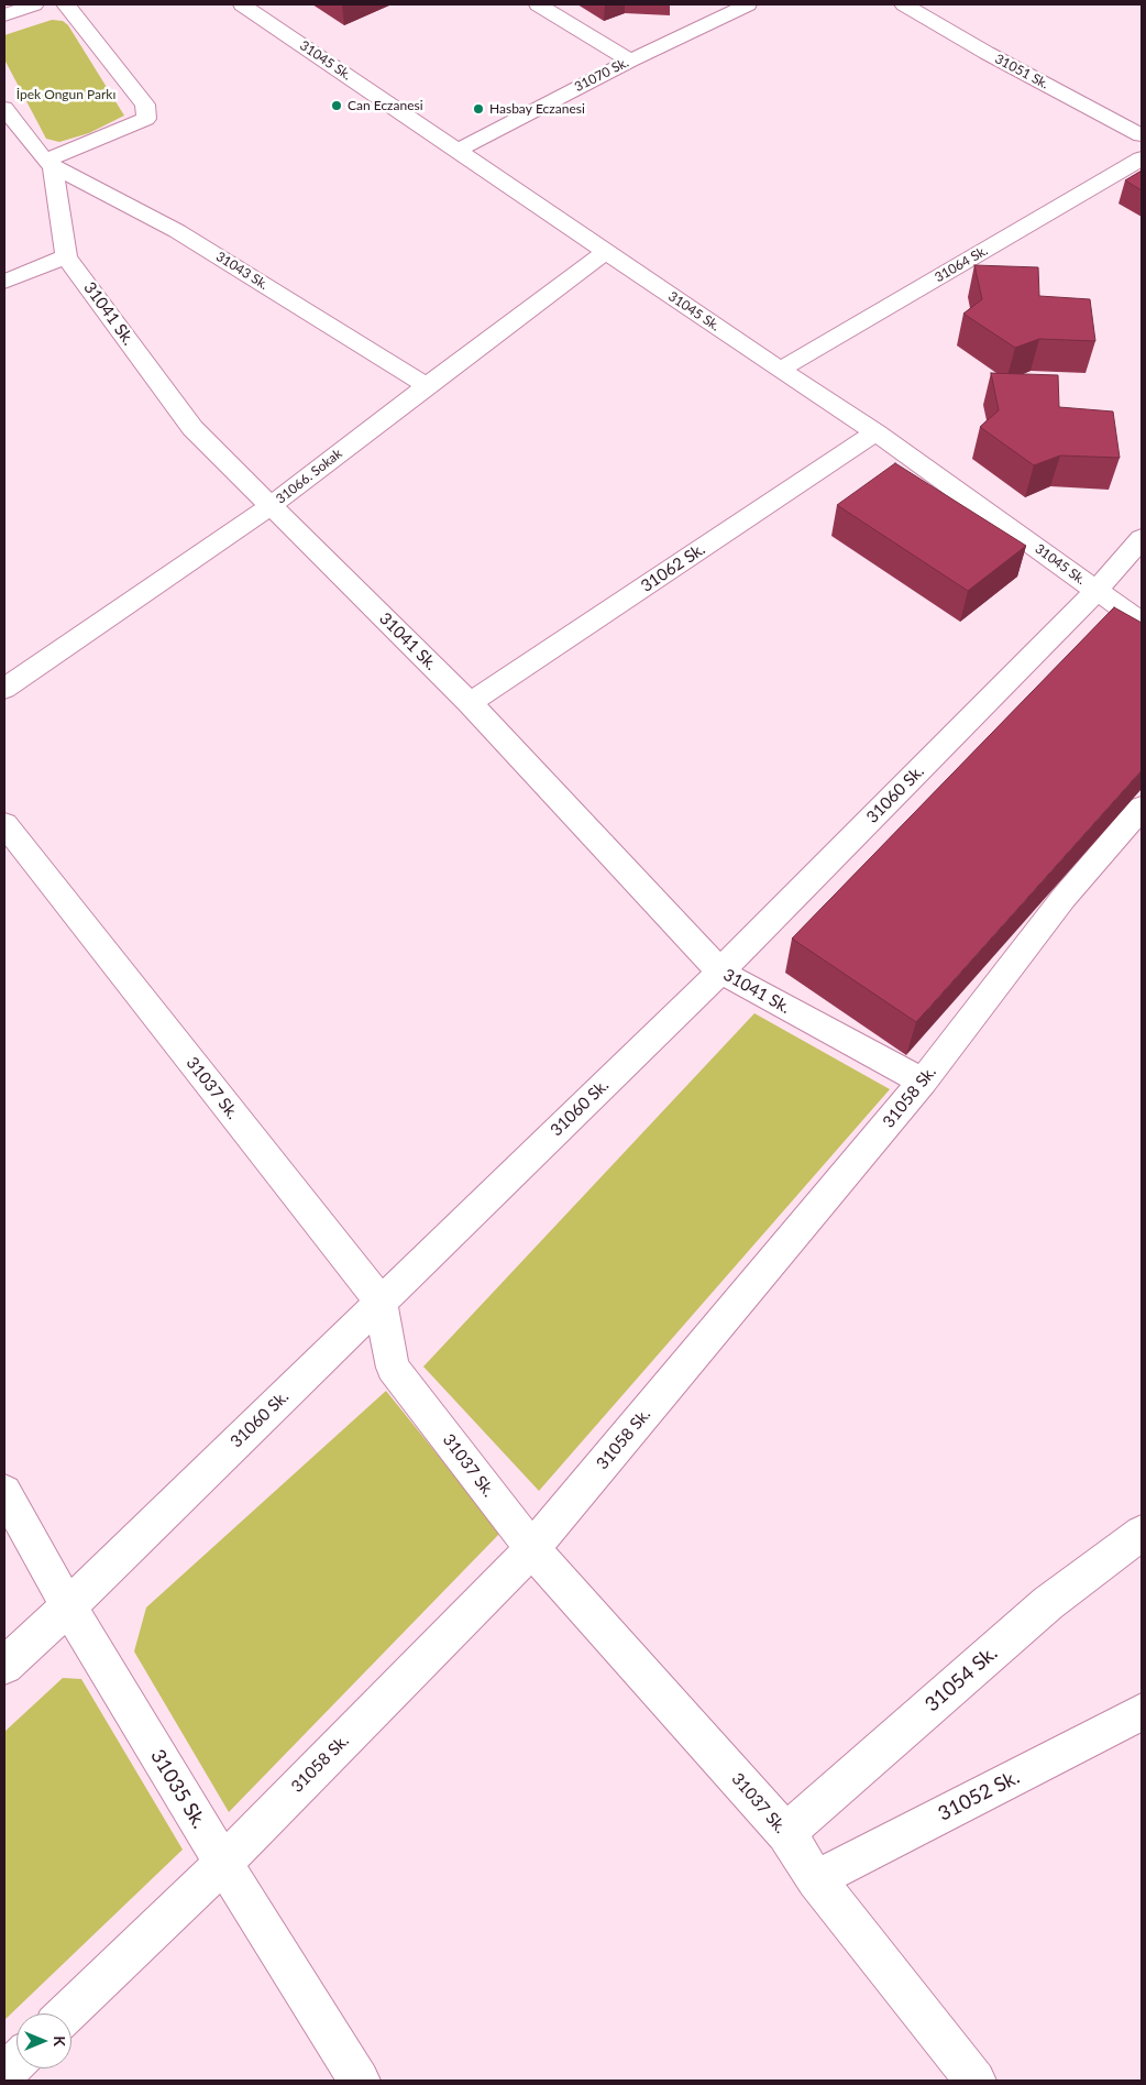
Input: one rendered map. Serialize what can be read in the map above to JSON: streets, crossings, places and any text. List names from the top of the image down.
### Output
{
  "streets": {
    "street": [
      "31045 Sk.",
      "31051 Sk.",
      "31070 Sk.",
      "31064 Sk.",
      "31043 Sk.",
      "31041 Sk.",
      "31066. Sokak",
      "31062 Sk.",
      "31060 Sk.",
      "31037 Sk.",
      "31058 Sk.",
      "31054 Sk.",
      "31035 Sk.",
      "31052 Sk."
    ]
  },
  "crossings": [
    ["31045 Sk.", "31070 Sk."],
    ["31045 Sk.", "31064 Sk."],
    ["31045 Sk.", "31066. Sokak"],
    ["31045 Sk.", "31062 Sk."],
    ["31045 Sk.", "31060 Sk."],
    ["31043 Sk.", "31041 Sk."],
    ["31043 Sk.", "31066. Sokak"],
    ["31041 Sk.", "31066. Sokak"],
    ["31041 Sk.", "31062 Sk."],
    ["31041 Sk.", "31060 Sk."],
    ["31041 Sk.", "31058 Sk."],
    ["31060 Sk.", "31037 Sk."],
    ["31060 Sk.", "31035 Sk."],
    ["31037 Sk.", "31058 Sk."],
    ["31037 Sk.", "31054 Sk."],
    ["31037 Sk.", "31052 Sk."],
    ["31058 Sk.", "31035 Sk."]
  ],
  "parks": ["İpek Ongun Parkı"],
  "places": ["Can Eczanesi", "Hasbay Eczanesi"],
  "north": "right"
}
